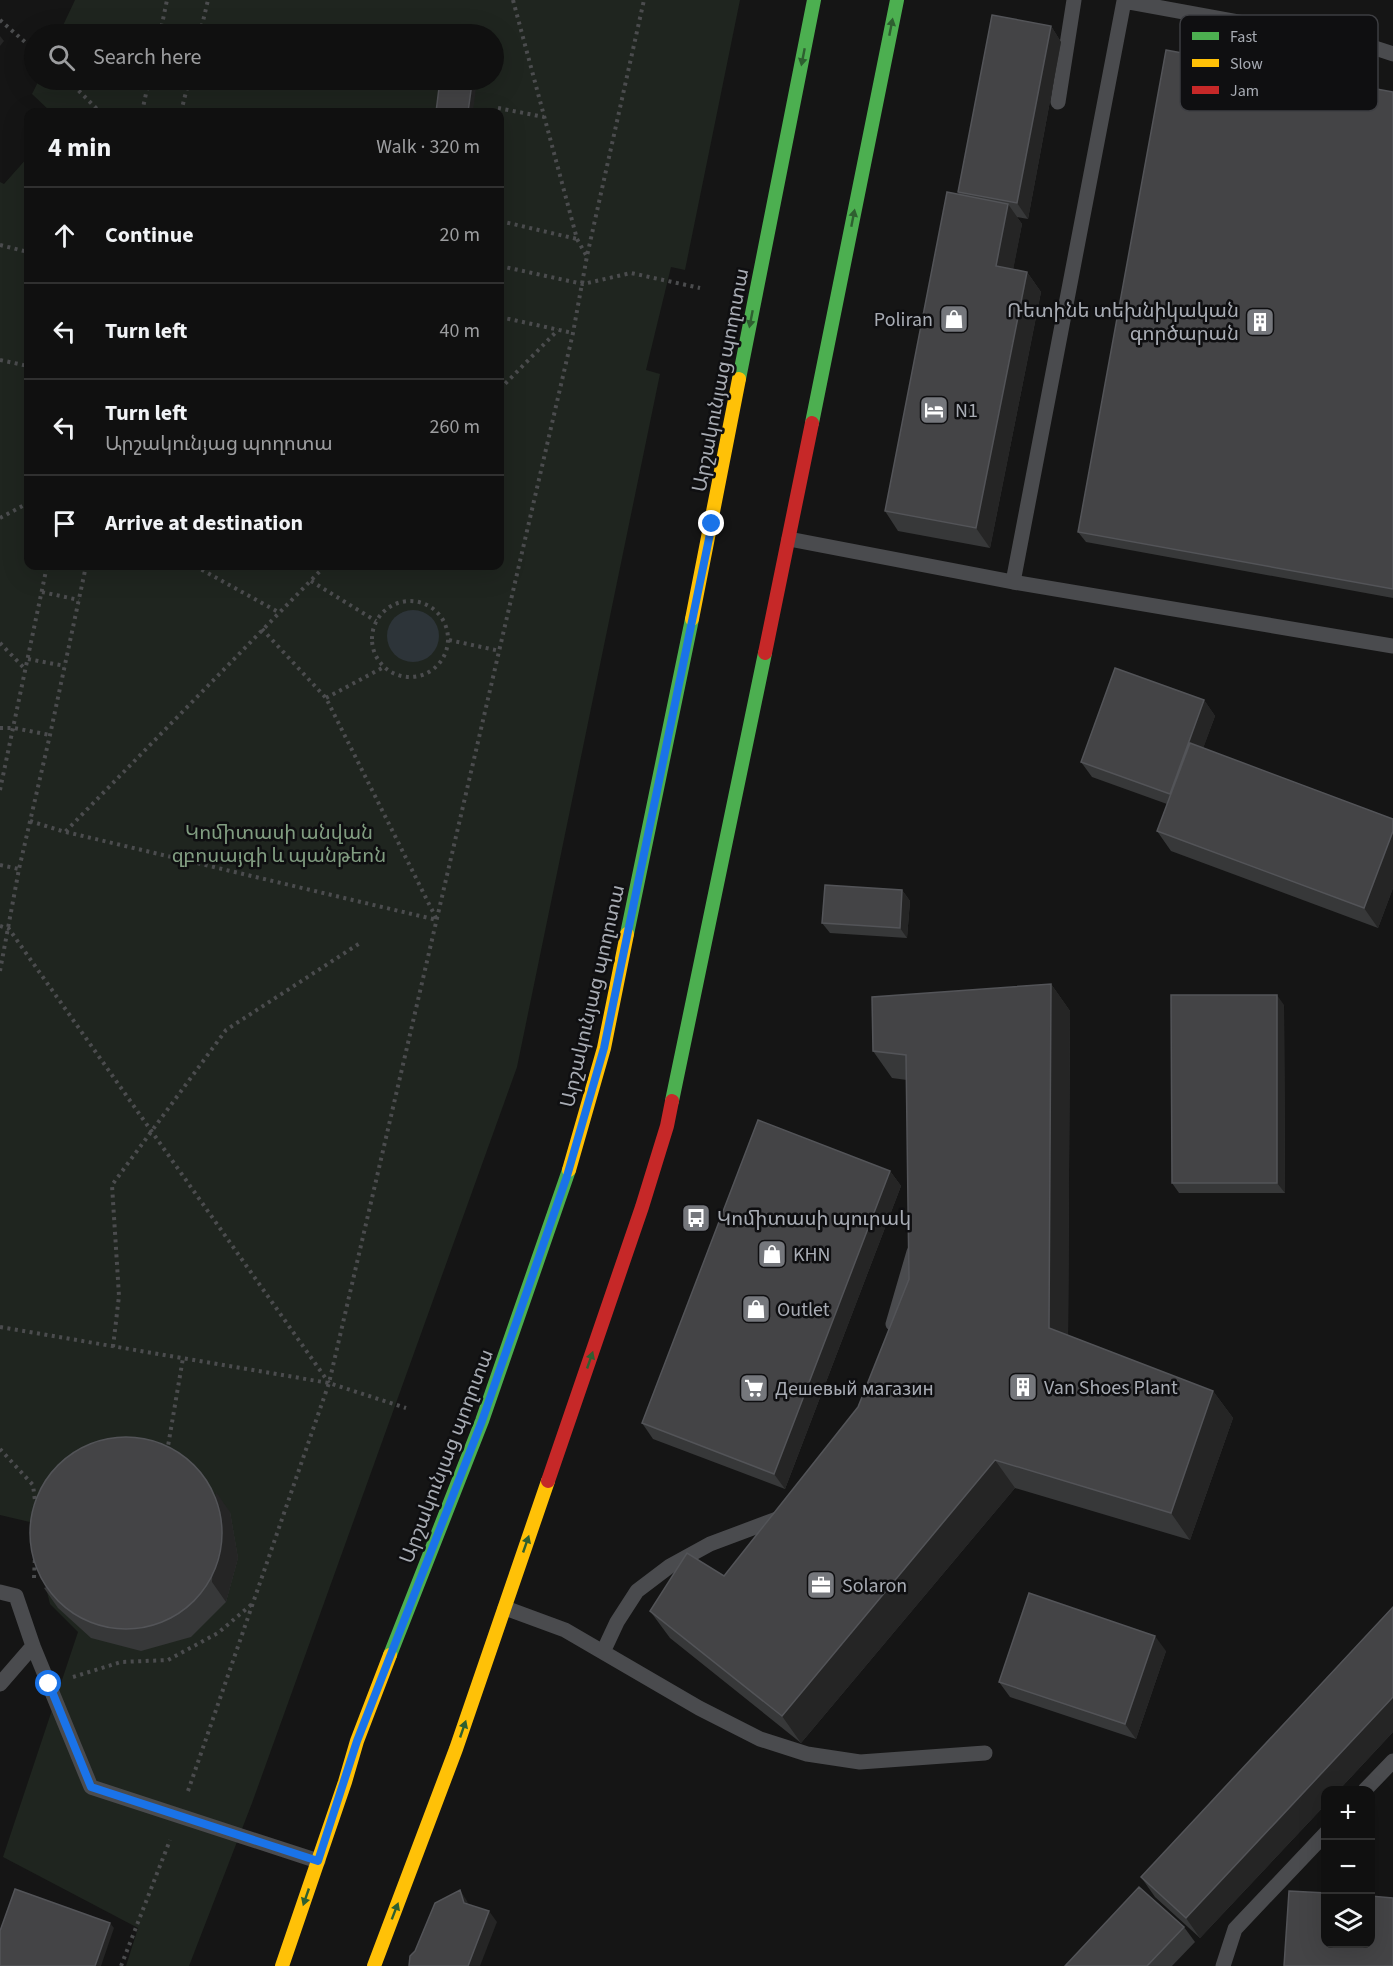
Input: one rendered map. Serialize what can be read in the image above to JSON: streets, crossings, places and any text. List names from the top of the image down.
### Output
{
  "streets": {
    "main road": ["Արշակունյաց պողոտա"]
  },
  "parks": ["Կոմիտասի անվան զբոսայգի և պանթեոն"],
  "places": {
    "shop": ["Poliran", "KHN", "Outlet"],
    "building": ["Ռետինե տեխնիկական գործարան", "Van Shoes Plant"],
    "hotel": ["N1"],
    "bus stop": ["Կոմիտասի պուրակ"],
    "supermarket": ["Дешевый магазин"],
    "office": ["Solaron"]
  },
  "legend": ["Fast", "Slow", "Jam"],
  "page": {
    "search": "Search here",
    "heading": ["4 min", "Walk · 320 m"],
    "list": [
      ["Continue", "20 m"],
      ["Turn left", "40 m"],
      ["Turn left", "Արշակունյաց պողոտա", "260 m"],
      "Arrive at destination"
    ],
    "map_buttons": ["+", "−"]
  }
}
